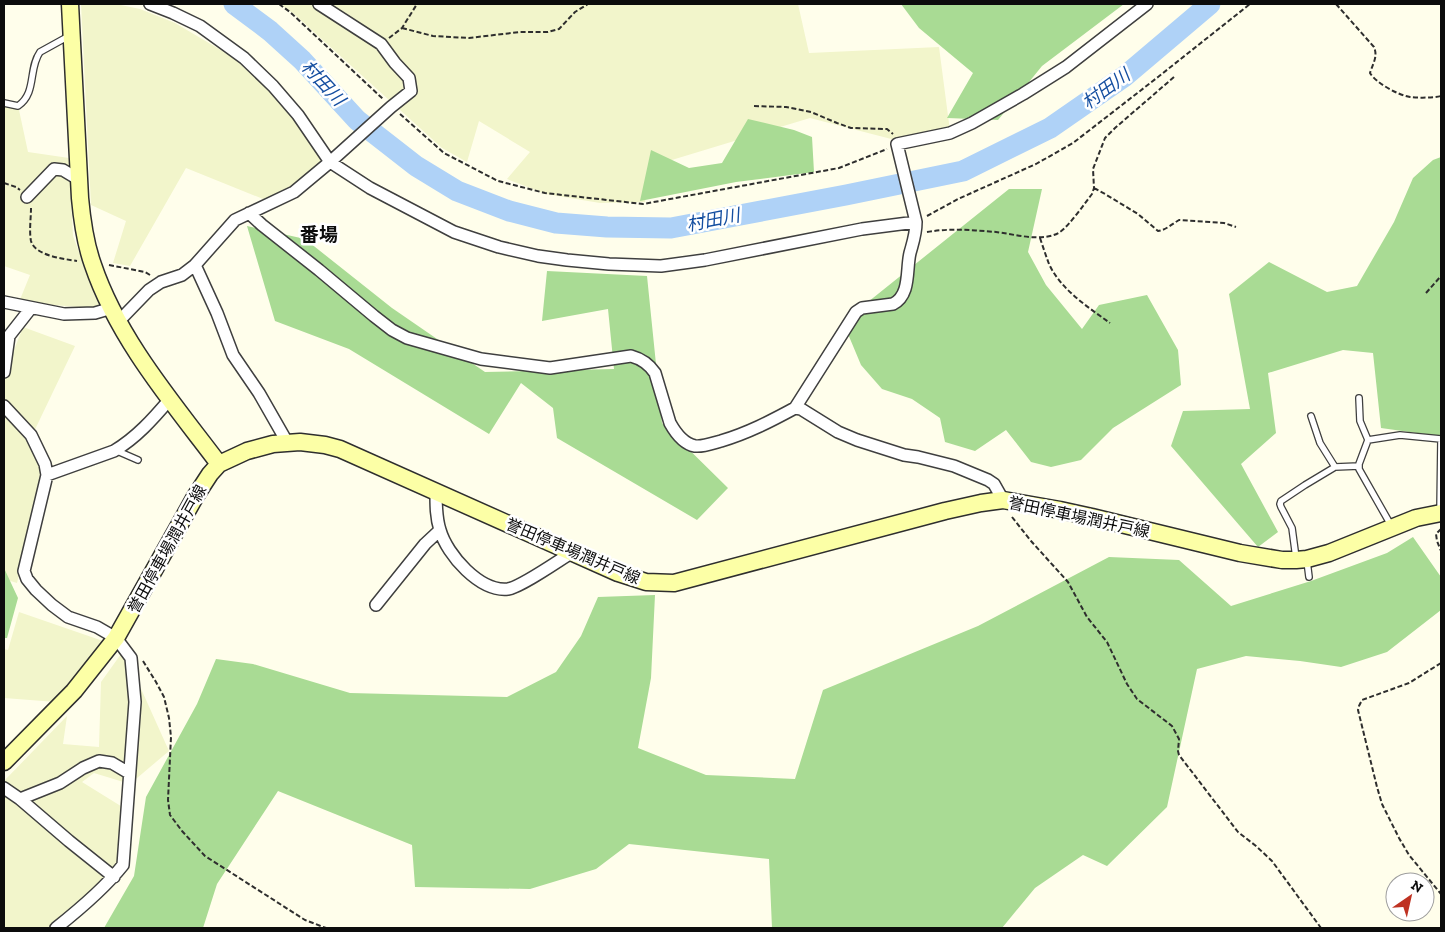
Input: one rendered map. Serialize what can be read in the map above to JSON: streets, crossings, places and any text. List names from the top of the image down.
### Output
{
  "streets": {
    "main road": ["誉田停車場潤井戸線"]
  },
  "districts": ["番場"],
  "water": ["村田川"],
  "north": "top right"
}
